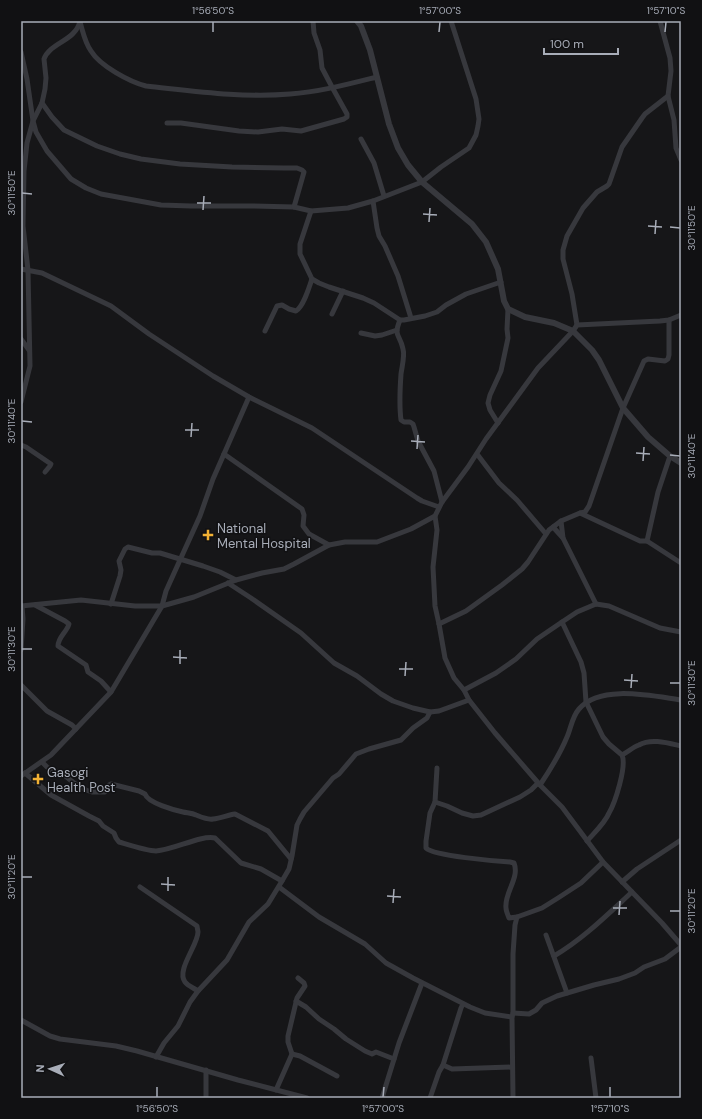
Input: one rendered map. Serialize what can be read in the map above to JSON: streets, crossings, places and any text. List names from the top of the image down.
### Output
{
  "places": {
    "health": ["National Mental Hospital", "Gasogi Health Post"]
  },
  "scale_bar": "100 m",
  "north": "left",
  "coordinates": [
    "1°56'50\"S",
    "1°57'00\"S",
    "1°57'10\"S",
    "30°11'50\"E",
    "30°11'40\"E",
    "30°11'30\"E",
    "30°11'20\"E"
  ]
}
